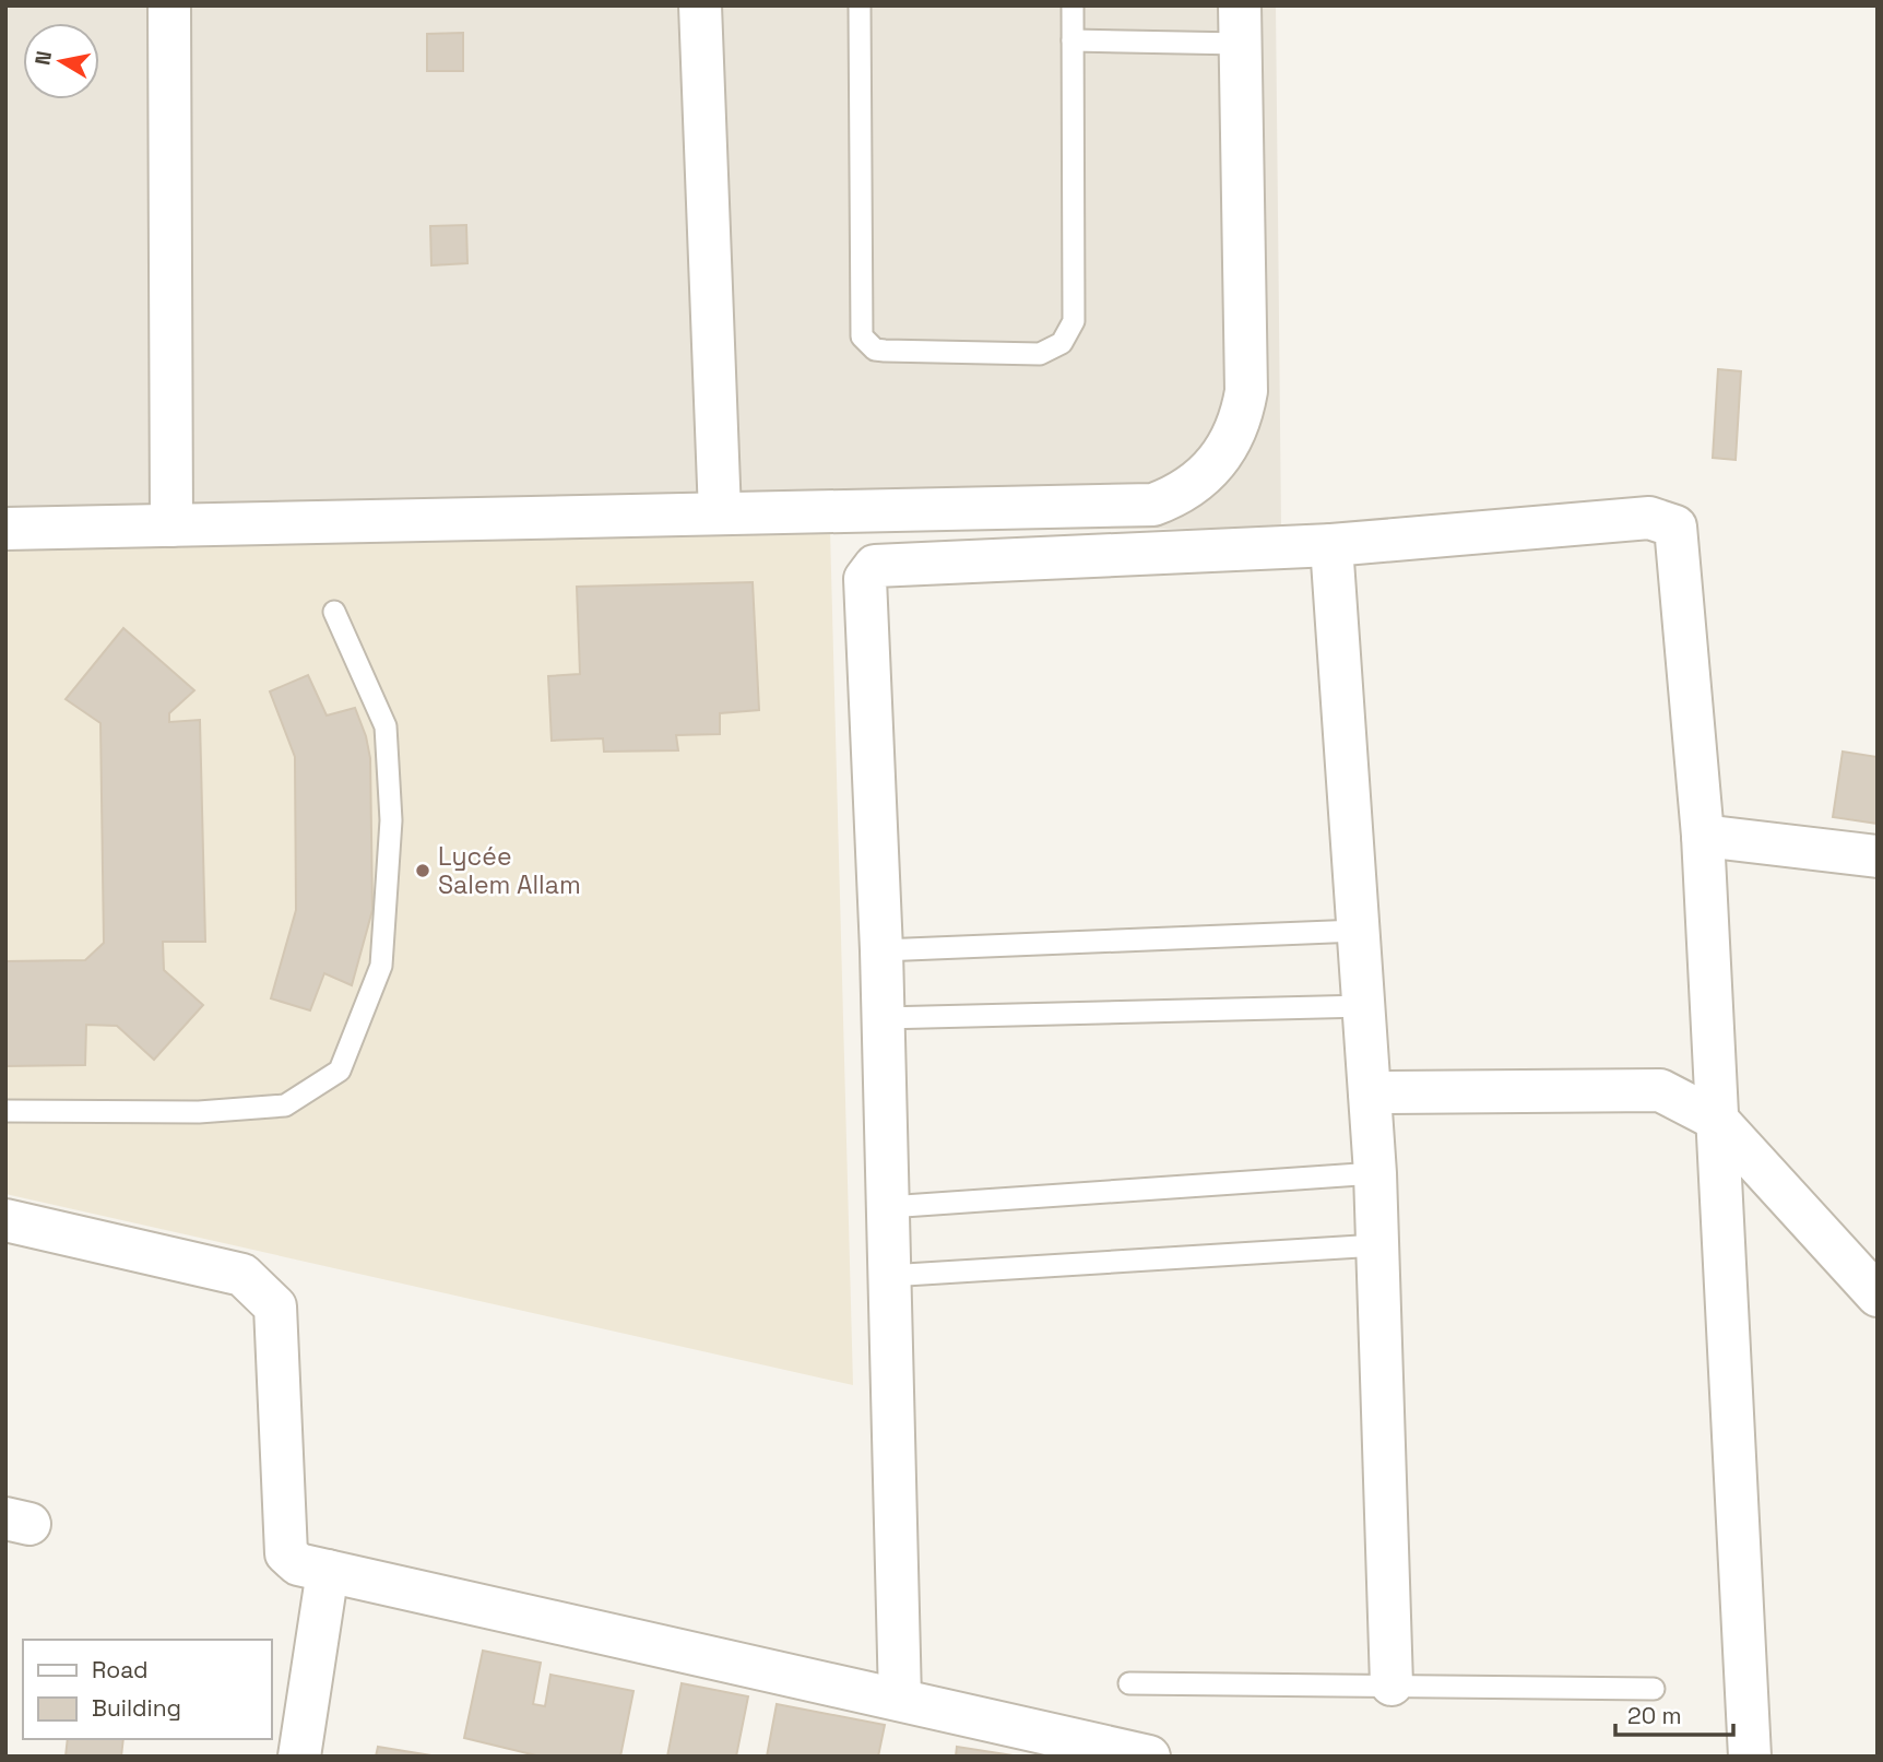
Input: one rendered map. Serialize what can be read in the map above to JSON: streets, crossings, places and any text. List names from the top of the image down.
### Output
{
  "places": ["Lycée Salem Allam"],
  "legend": ["Road", "Building"],
  "scale_bar": "20 m",
  "north": "left"
}
